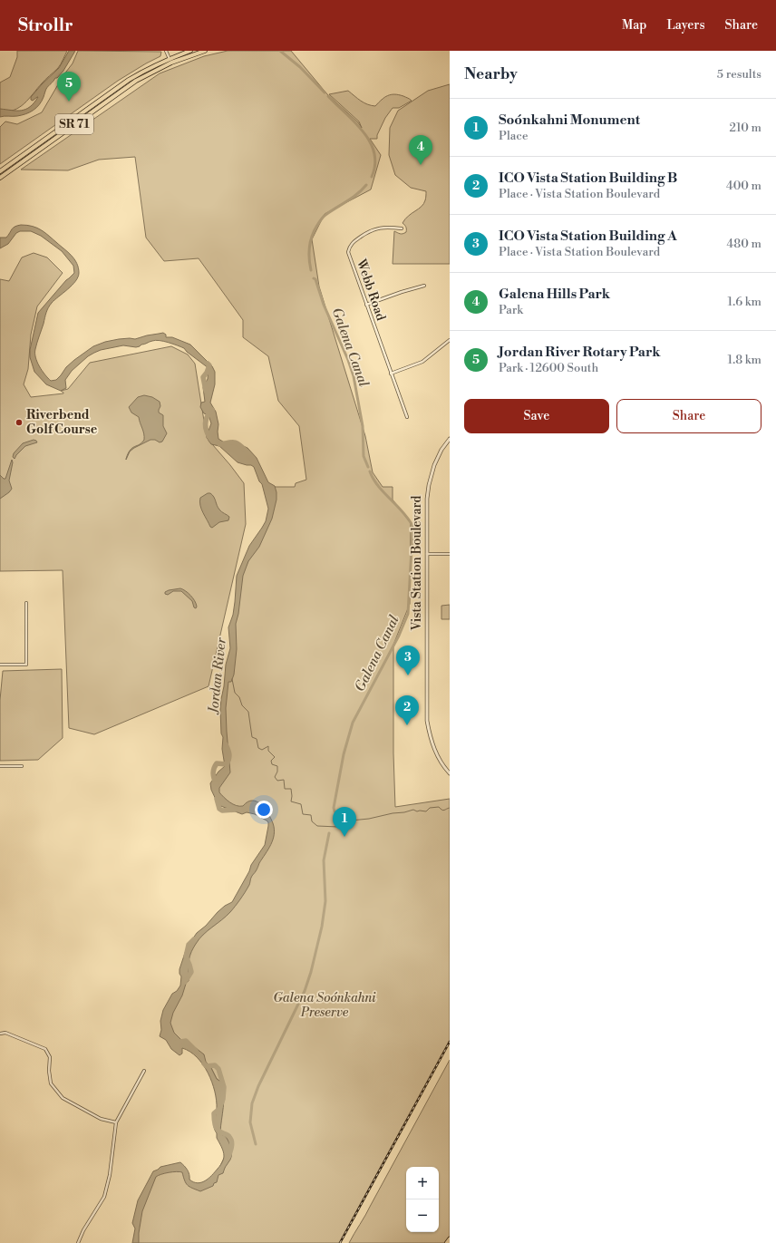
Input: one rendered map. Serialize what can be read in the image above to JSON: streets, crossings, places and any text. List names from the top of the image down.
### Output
{
  "streets": {
    "main road": ["SR 71"],
    "street": ["Webb Road", "Vista Station Boulevard"]
  },
  "water": ["Galena Canal", "Jordan River"],
  "parks": ["Galena Soónkahni Preserve"],
  "places": ["Riverbend Golf Course"],
  "page": {
    "header": "Strollr",
    "nav": ["Map", "Layers", "Share"],
    "heading": ["Nearby", "5 results"],
    "pins": [
      "5",
      "4",
      "3",
      "2",
      "1"
    ],
    "list": [
      {
        "mark": "1",
        "name": "Soónkahni Monument",
        "note": "Place",
        "value": "210 m"
      },
      {
        "mark": "2",
        "name": "ICO Vista Station Building B",
        "note": "Place · Vista Station Boulevard",
        "value": "400 m"
      },
      {
        "mark": "3",
        "name": "ICO Vista Station Building A",
        "note": "Place · Vista Station Boulevard",
        "value": "480 m"
      },
      {
        "mark": "4",
        "name": "Galena Hills Park",
        "note": "Park",
        "value": "1.6 km"
      },
      {
        "mark": "5",
        "name": "Jordan River Rotary Park",
        "note": "Park · 12600 South",
        "value": "1.8 km"
      }
    ],
    "buttons": ["Save", "Share"],
    "map_buttons": ["+", "−"]
  }
}
